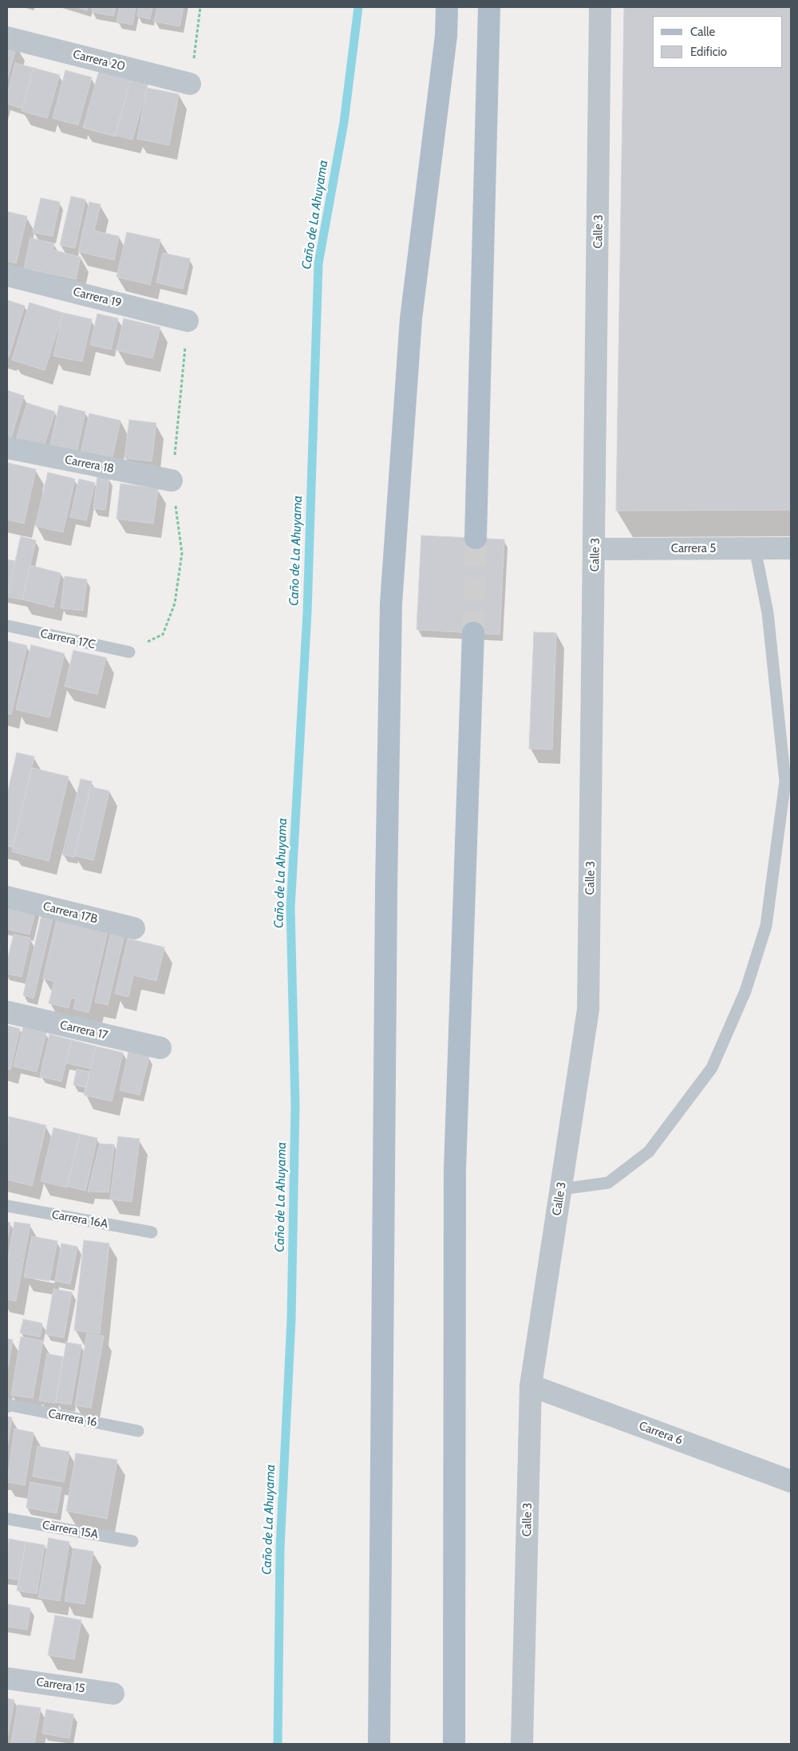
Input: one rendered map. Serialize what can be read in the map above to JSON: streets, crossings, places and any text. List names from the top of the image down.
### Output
{
  "streets": {
    "street": [
      "Carrera 20",
      "Calle 3",
      "Carrera 19",
      "Carrera 18",
      "Carrera 5",
      "Carrera 17B",
      "Carrera 17",
      "Carrera 6",
      "Carrera 15"
    ],
    "lane": [
      "Carrera 17C",
      "Carrera 16A",
      "Carrera 16",
      "Carrera 15A"
    ]
  },
  "crossings": [
    ["Calle 3", "Carrera 5"],
    ["Calle 3", "Carrera 6"]
  ],
  "water": ["Caño de La Ahuyama"],
  "legend": ["Calle", "Edificio"]
}
